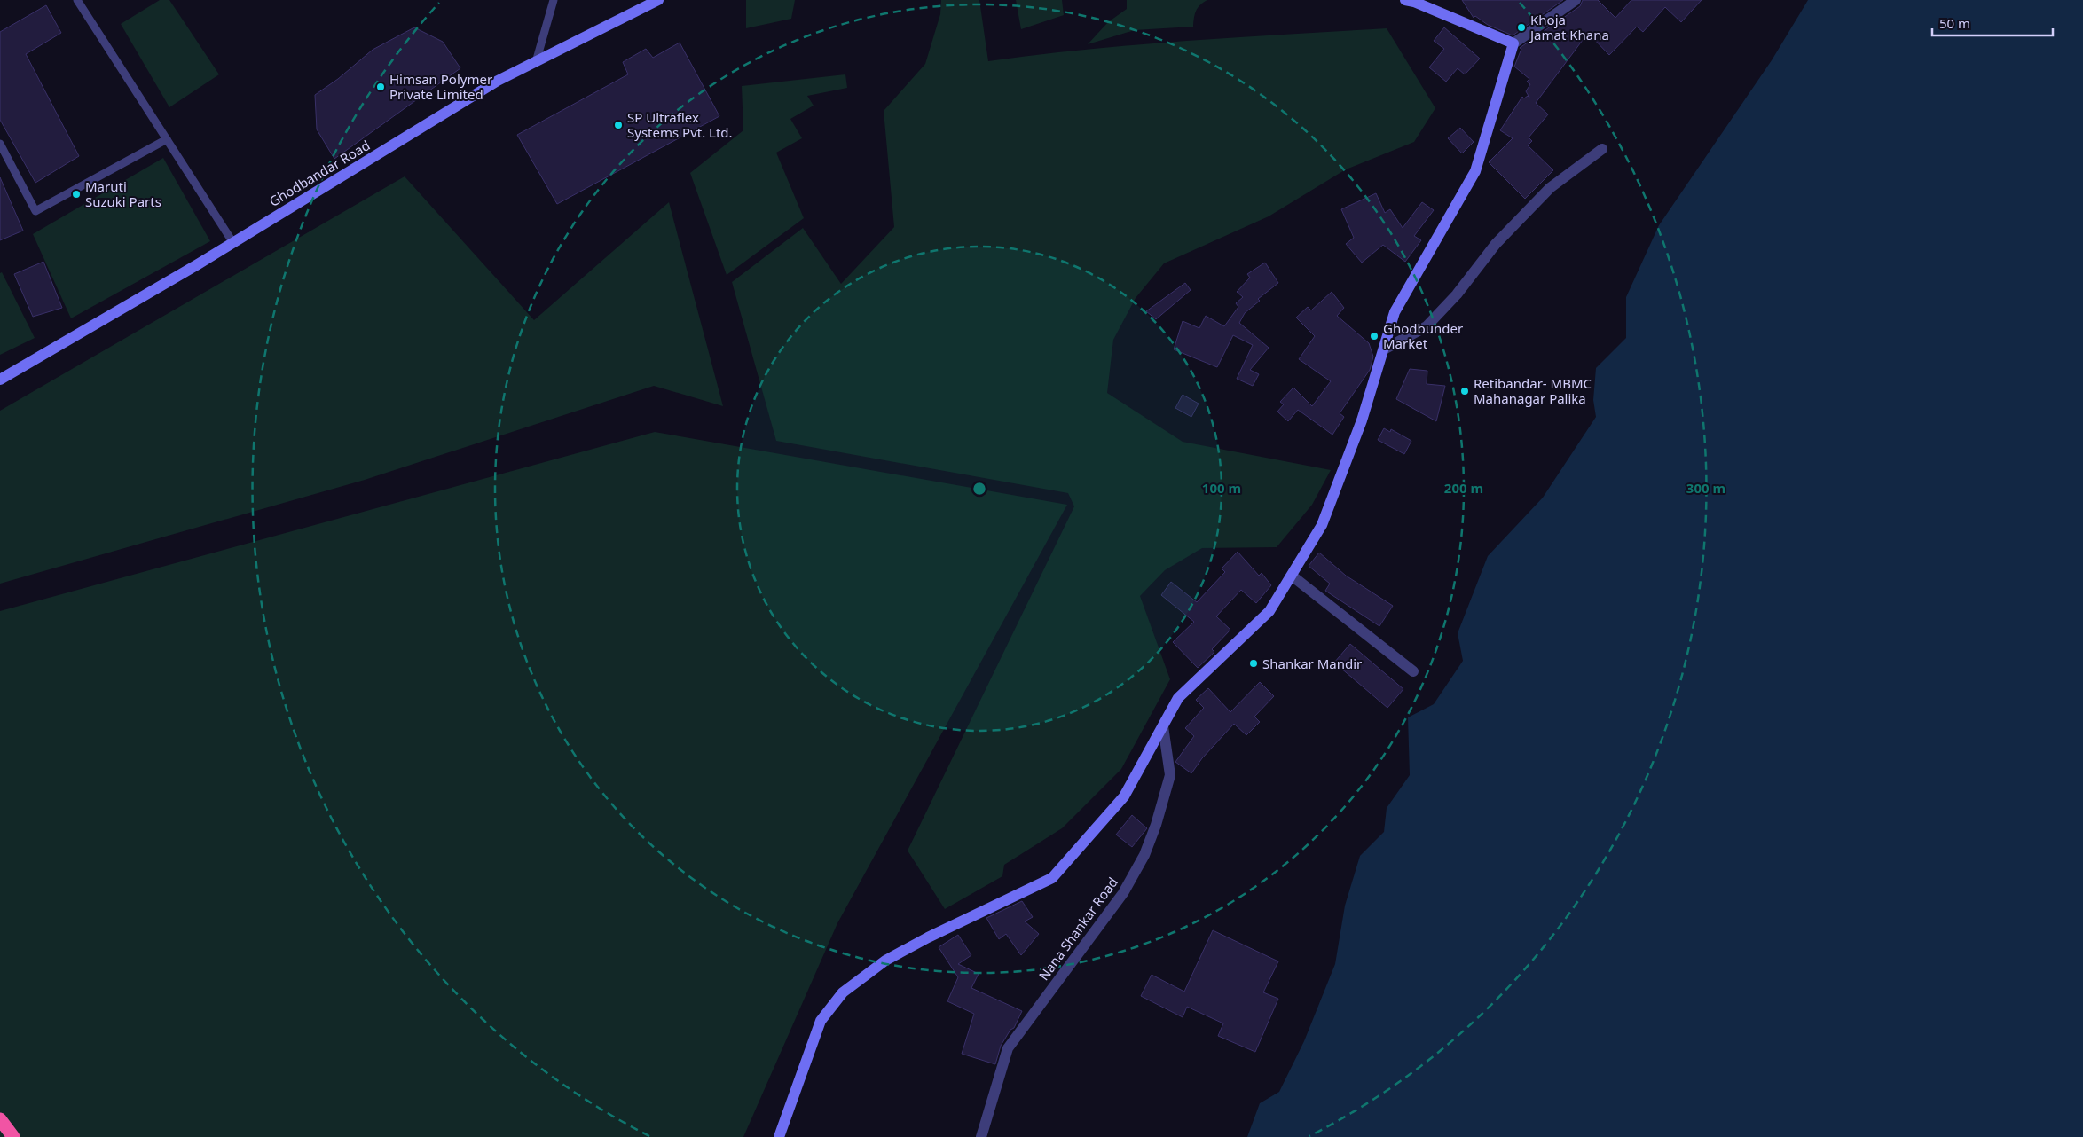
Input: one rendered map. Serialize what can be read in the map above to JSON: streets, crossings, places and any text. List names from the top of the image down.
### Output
{
  "streets": {
    "street": ["Ghodbandar Road", "Nana Shankar Road"]
  },
  "places": [
    "Khoja Jamat Khana",
    "Himsan Polymer Private Limited",
    "SP Ultraflex Systems Pvt. Ltd.",
    "Maruti Suzuki Parts",
    "Ghodbunder Market",
    "Retibandar- MBMC Mahanagar Palika",
    "Shankar Mandir"
  ],
  "scale_bar": "50 m",
  "rings": ["100 m", "200 m", "300 m"]
}
